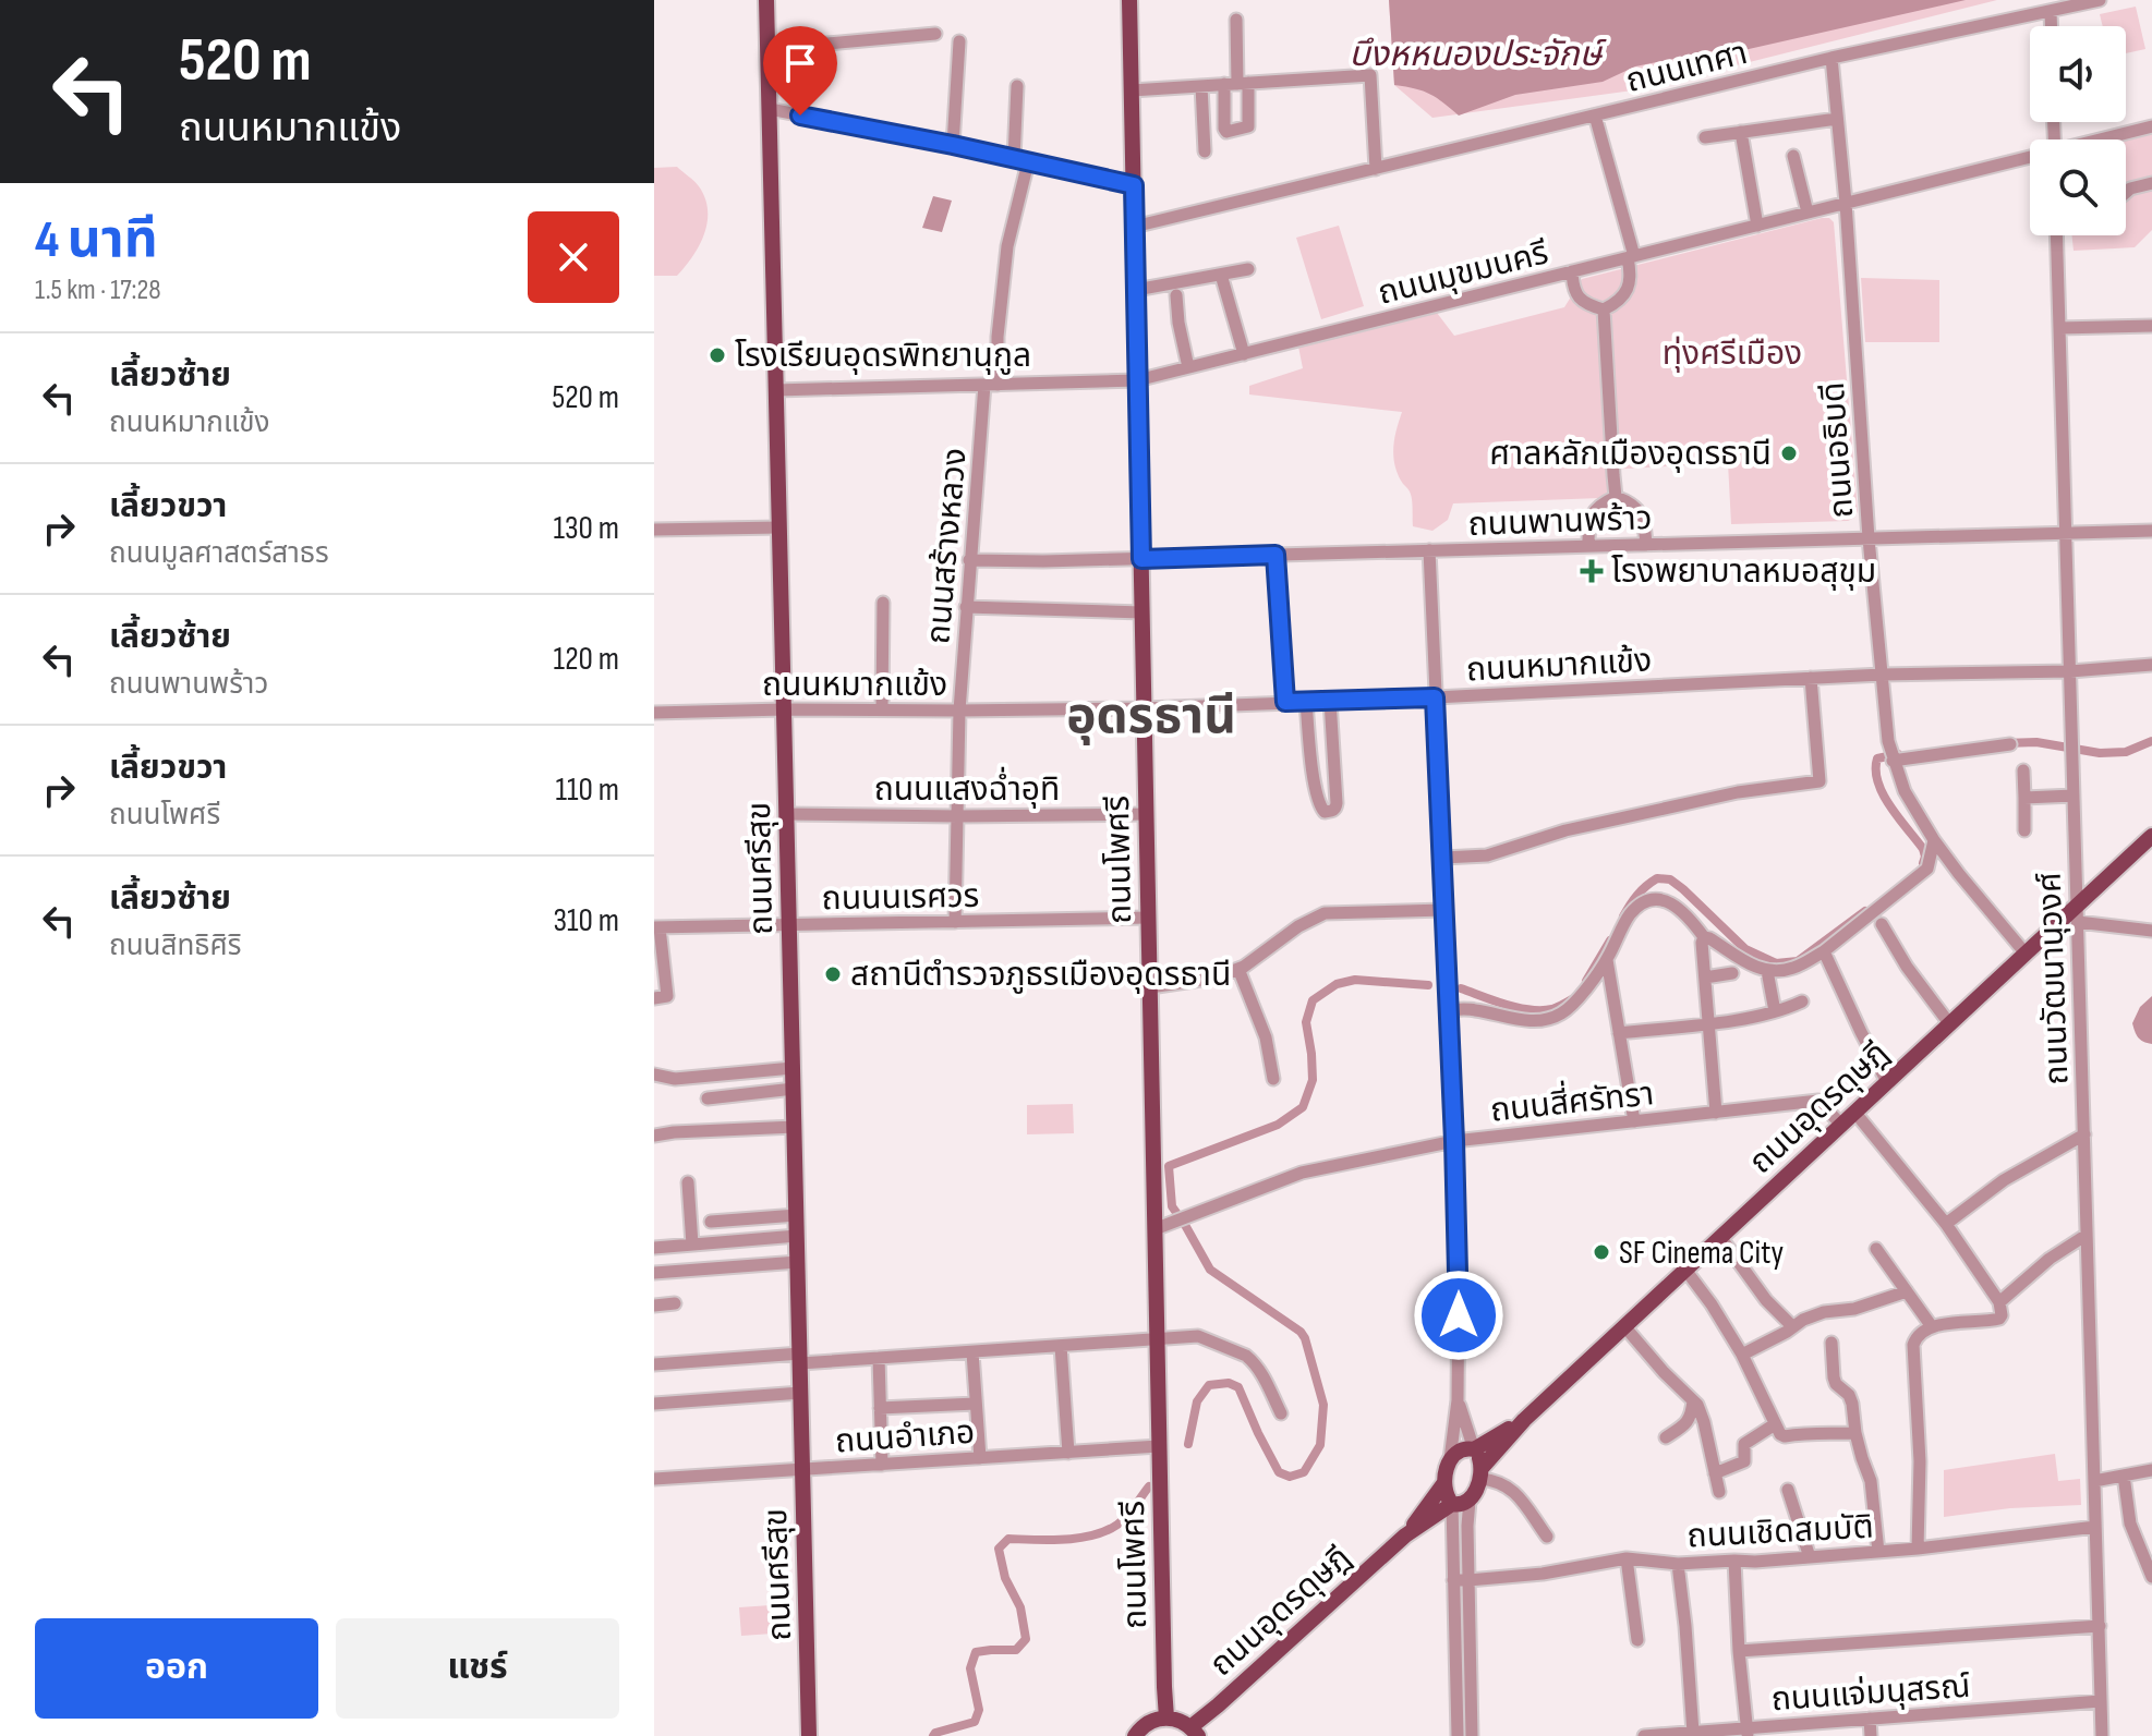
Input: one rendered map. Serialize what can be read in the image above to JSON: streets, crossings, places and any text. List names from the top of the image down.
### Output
{
  "streets": {
    "main road": ["ถนนโพศรี", "ถนนศรีสุข", "ถนนอุดรดุษฎี"],
    "street": [
      "ถนนเทศา",
      "ถนนมุขมนครี",
      "ถนนอธิบดี",
      "ถนนพานพร้าว",
      "ถนนสร้างหลวง",
      "ถนนหมากแข้ง",
      "ถนนแสงฉ่ำอุทิ",
      "ถนนนเรศวร",
      "ถนนวัฒนานุวงศ์",
      "ถนนสี่ศรัทรา",
      "ถนนอำเภอ",
      "ถนนเชิดสมบัติ",
      "ถนนแจ่มนุสรณ์"
    ]
  },
  "crossings": [
    ["ถนนเทศา", "ถนนอธิบดี"],
    ["ถนนเทศา", "ถนนโพศรี"],
    ["ถนนมุขมนครี", "ถนนอธิบดี"],
    ["ถนนมุขมนครี", "ถนนสร้างหลวง"],
    ["ถนนมุขมนครี", "ถนนโพศรี"],
    ["ถนนมุขมนครี", "ถนนศรีสุข"],
    ["ถนนอธิบดี", "ถนนพานพร้าว"],
    ["ถนนอธิบดี", "ถนนหมากแข้ง"],
    ["ถนนอธิบดี", "ถนนอุดรดุษฎี"],
    ["ถนนพานพร้าว", "ถนนสร้างหลวง"],
    ["ถนนพานพร้าว", "ถนนโพศรี"],
    ["ถนนพานพร้าว", "ถนนวัฒนานุวงศ์"],
    ["ถนนสร้างหลวง", "ถนนหมากแข้ง"],
    ["ถนนสร้างหลวง", "ถนนแสงฉ่ำอุทิ"],
    ["ถนนสร้างหลวง", "ถนนนเรศวร"],
    ["ถนนหมากแข้ง", "ถนนโพศรี"],
    ["ถนนหมากแข้ง", "ถนนศรีสุข"],
    ["ถนนหมากแข้ง", "ถนนวัฒนานุวงศ์"],
    ["ถนนแสงฉ่ำอุทิ", "ถนนโพศรี"],
    ["ถนนแสงฉ่ำอุทิ", "ถนนศรีสุข"],
    ["ถนนโพศรี", "ถนนนเรศวร"],
    ["ถนนโพศรี", "ถนนสี่ศรัทรา"],
    ["ถนนโพศรี", "ถนนอำเภอ"],
    ["ถนนศรีสุข", "ถนนนเรศวร"],
    ["ถนนศรีสุข", "ถนนอำเภอ"],
    ["ถนนวัฒนานุวงศ์", "ถนนอุดรดุษฎี"],
    ["ถนนวัฒนานุวงศ์", "ถนนเชิดสมบัติ"],
    ["ถนนวัฒนานุวงศ์", "ถนนแจ่มนุสรณ์"],
    ["ถนนสี่ศรัทรา", "ถนนอุดรดุษฎี"]
  ],
  "districts": ["อุดรธานี"],
  "water": ["บึงหหนองประจักษ์"],
  "parks": ["ทุ่งศรีเมือง"],
  "places": {
    "other": [
      "โรงเรียนอุดรพิทยานุกูล",
      "ศาลหลักเมืองอุดรธานี",
      "สถานีตำรวจภูธรเมืองอุดรธานี",
      "SF Cinema City"
    ],
    "health": ["โรงพยาบาลหมอสุขุม"]
  },
  "page": {
    "turn": ["520 m", "ถนนหมากแข้ง"],
    "heading": ["4 นาที", "1.5 km · 17:28"],
    "list": [
      {
        "name": "เลี้ยวซ้าย",
        "note": "ถนนหมากแข้ง",
        "value": "520 m"
      },
      {
        "name": "เลี้ยวขวา",
        "note": "ถนนมูลศาสตร์สาธร",
        "value": "130 m"
      },
      {
        "name": "เลี้ยวซ้าย",
        "note": "ถนนพานพร้าว",
        "value": "120 m"
      },
      {
        "name": "เลี้ยวขวา",
        "note": "ถนนโพศรี",
        "value": "110 m"
      },
      {
        "name": "เลี้ยวซ้าย",
        "note": "ถนนสิทธิศิริ",
        "value": "310 m"
      }
    ],
    "buttons": ["ออก", "แชร์"]
  }
}
